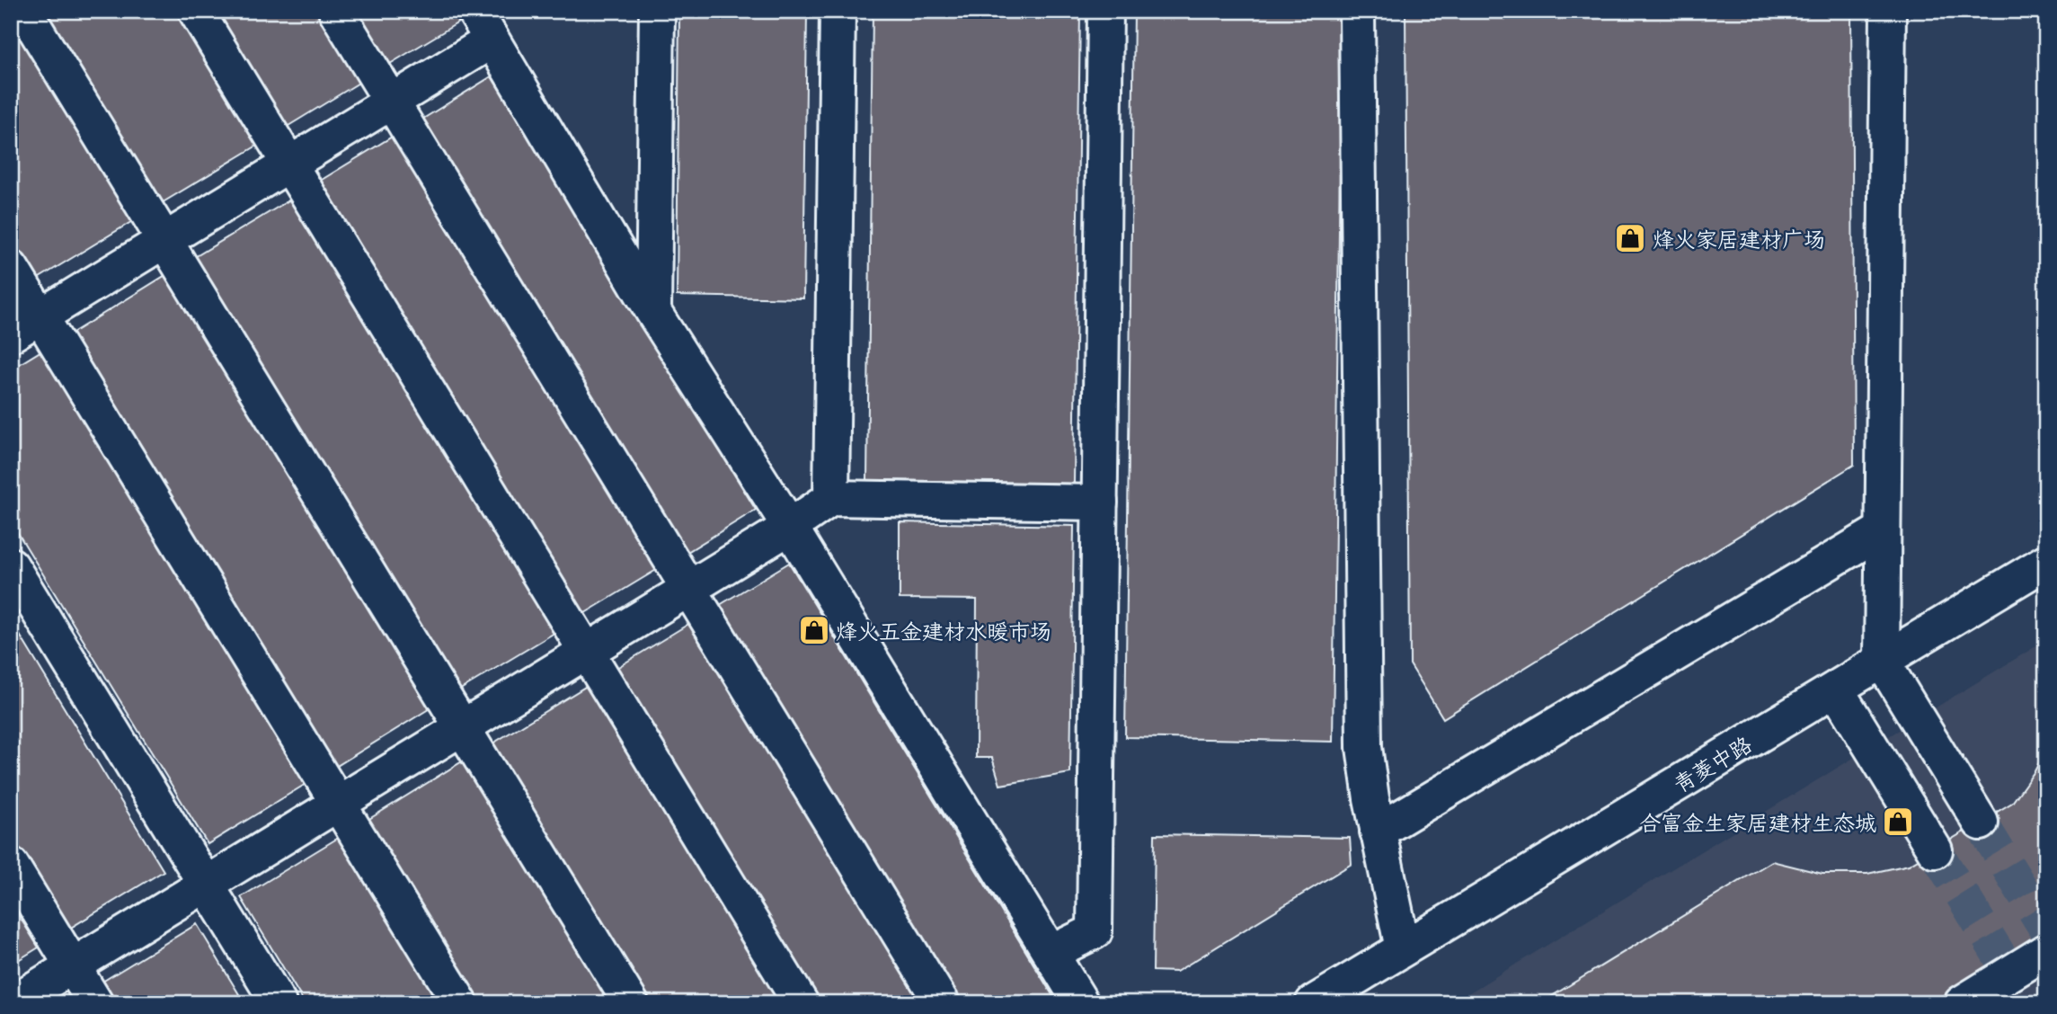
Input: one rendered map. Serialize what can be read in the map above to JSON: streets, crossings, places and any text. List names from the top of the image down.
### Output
{
  "streets": {
    "street": ["青菱中路"]
  },
  "places": {
    "shop": ["烽火家居建材广场", "烽火五金建材水暖市场", "合富金生家居建材生态城"]
  }
}
